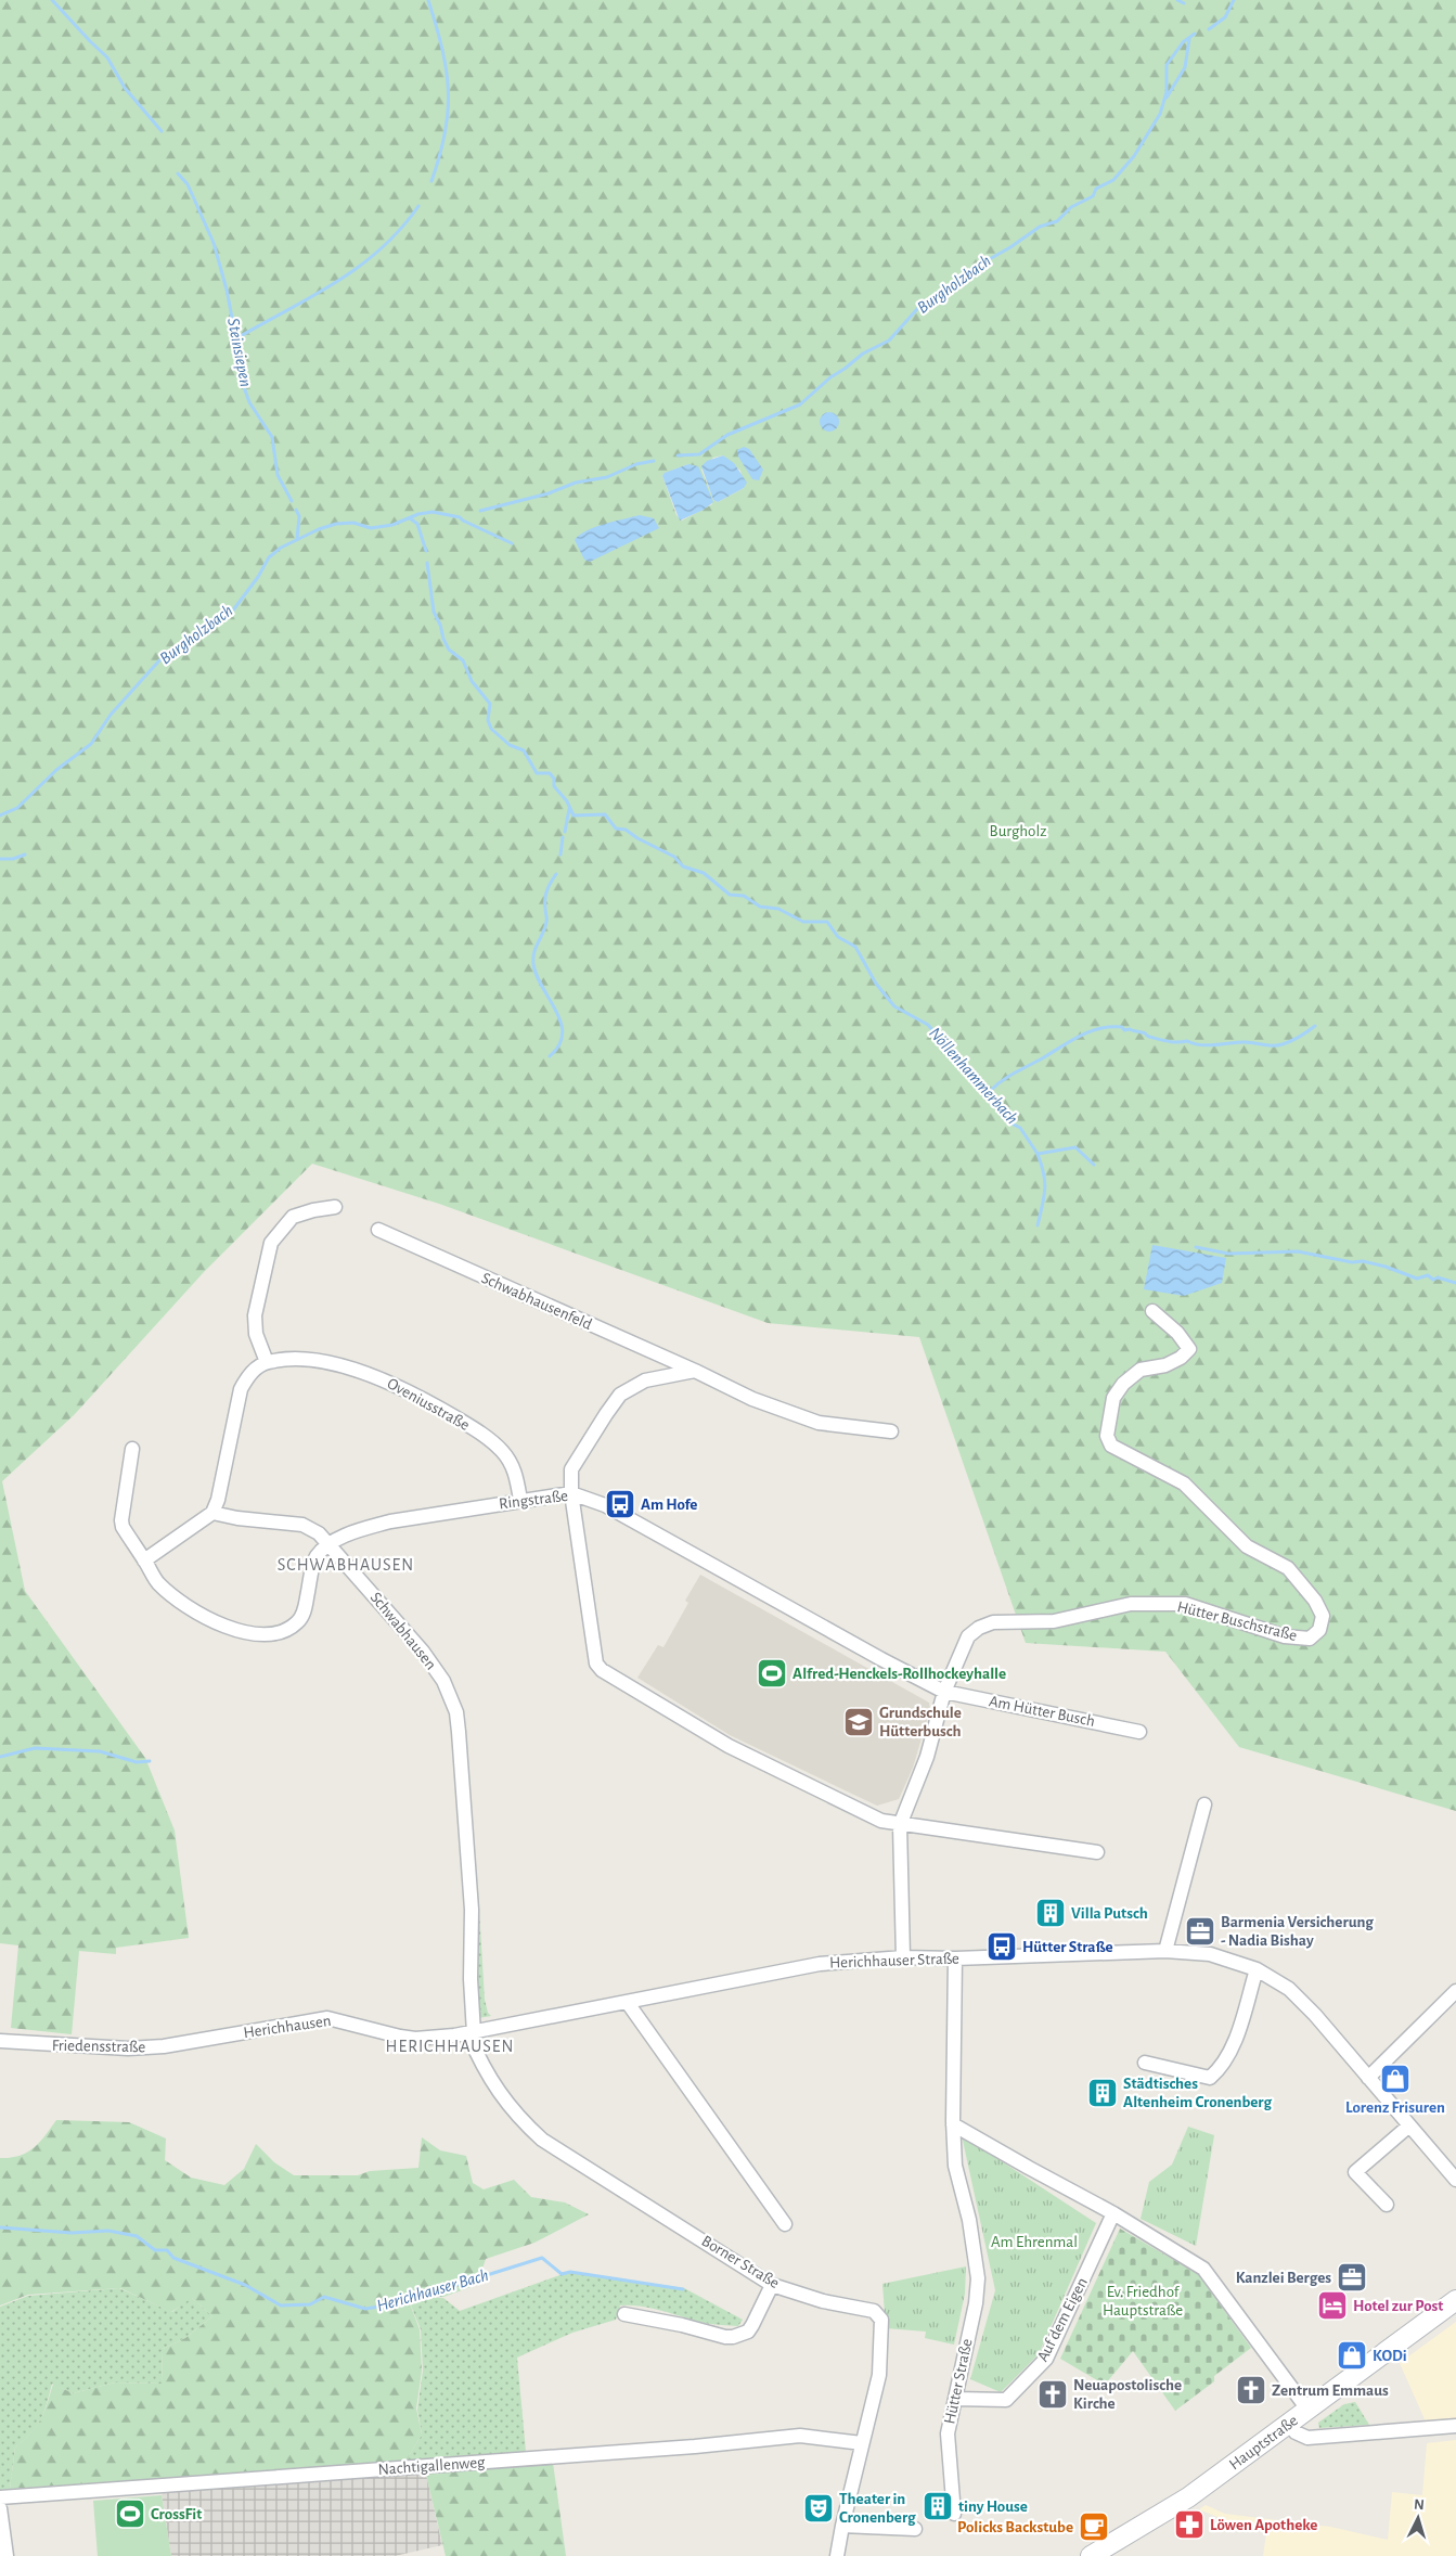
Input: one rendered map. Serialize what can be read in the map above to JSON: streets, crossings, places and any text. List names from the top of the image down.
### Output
{
  "streets": {
    "main road": ["Hauptstraße"],
    "street": [
      "Schwabhausenfeld",
      "Oveniusstraße",
      "Ringstraße",
      "Hütter Buschstraße",
      "Schwabhausen",
      "Am Hütter Busch",
      "Herichhauser Straße",
      "Herichhausen",
      "Friedensstraße",
      "Borner Straße",
      "Auf dem Eigen",
      "Hütter Straße",
      "Nachtigallenweg"
    ]
  },
  "crossings": [
    ["Oveniusstraße", "Ringstraße"],
    ["Ringstraße", "Hütter Buschstraße"],
    ["Ringstraße", "Schwabhausen"],
    ["Ringstraße", "Am Hütter Busch"],
    ["Hütter Buschstraße", "Am Hütter Busch"],
    ["Hütter Buschstraße", "Herichhauser Straße"],
    ["Schwabhausen", "Herichhauser Straße"],
    ["Schwabhausen", "Herichhausen"],
    ["Schwabhausen", "Borner Straße"],
    ["Herichhauser Straße", "Herichhausen"],
    ["Herichhauser Straße", "Borner Straße"],
    ["Herichhauser Straße", "Hütter Straße"],
    ["Herichhausen", "Friedensstraße"],
    ["Herichhausen", "Borner Straße"],
    ["Borner Straße", "Nachtigallenweg"],
    ["Auf dem Eigen", "Hütter Straße"]
  ],
  "districts": ["SCHWABHAUSEN", "HERICHHAUSEN"],
  "water": [
    "Burgholzbach",
    "Steinsiepen",
    "Nöllenhammerbach",
    "Herichhauser Bach"
  ],
  "parks": ["Burgholz", "Am Ehrenmal", "Ev. Friedhof Hauptstraße"],
  "places": {
    "bus stop": ["Am Hofe", "Hütter Straße"],
    "sports": ["Alfred-Henckels-Rollhockeyhalle", "CrossFit"],
    "school or university": ["Grundschule Hütterbusch"],
    "building": ["Villa Putsch", "Städtisches Altenheim Cronenberg", "tiny House"],
    "office": ["Barmenia Versicherung - Nadia Bishay", "Kanzlei Berges"],
    "shop": ["Lorenz Frisuren", "KODi"],
    "hotel": ["Hotel zur Post"],
    "church": ["Zentrum Emmaus", "Neuapostolische Kirche"],
    "theatre": ["Theater in Cronenberg"],
    "pharmacy": ["Löwen Apotheke"],
    "cafe": ["Policks Backstube"]
  },
  "north": "top"
}
